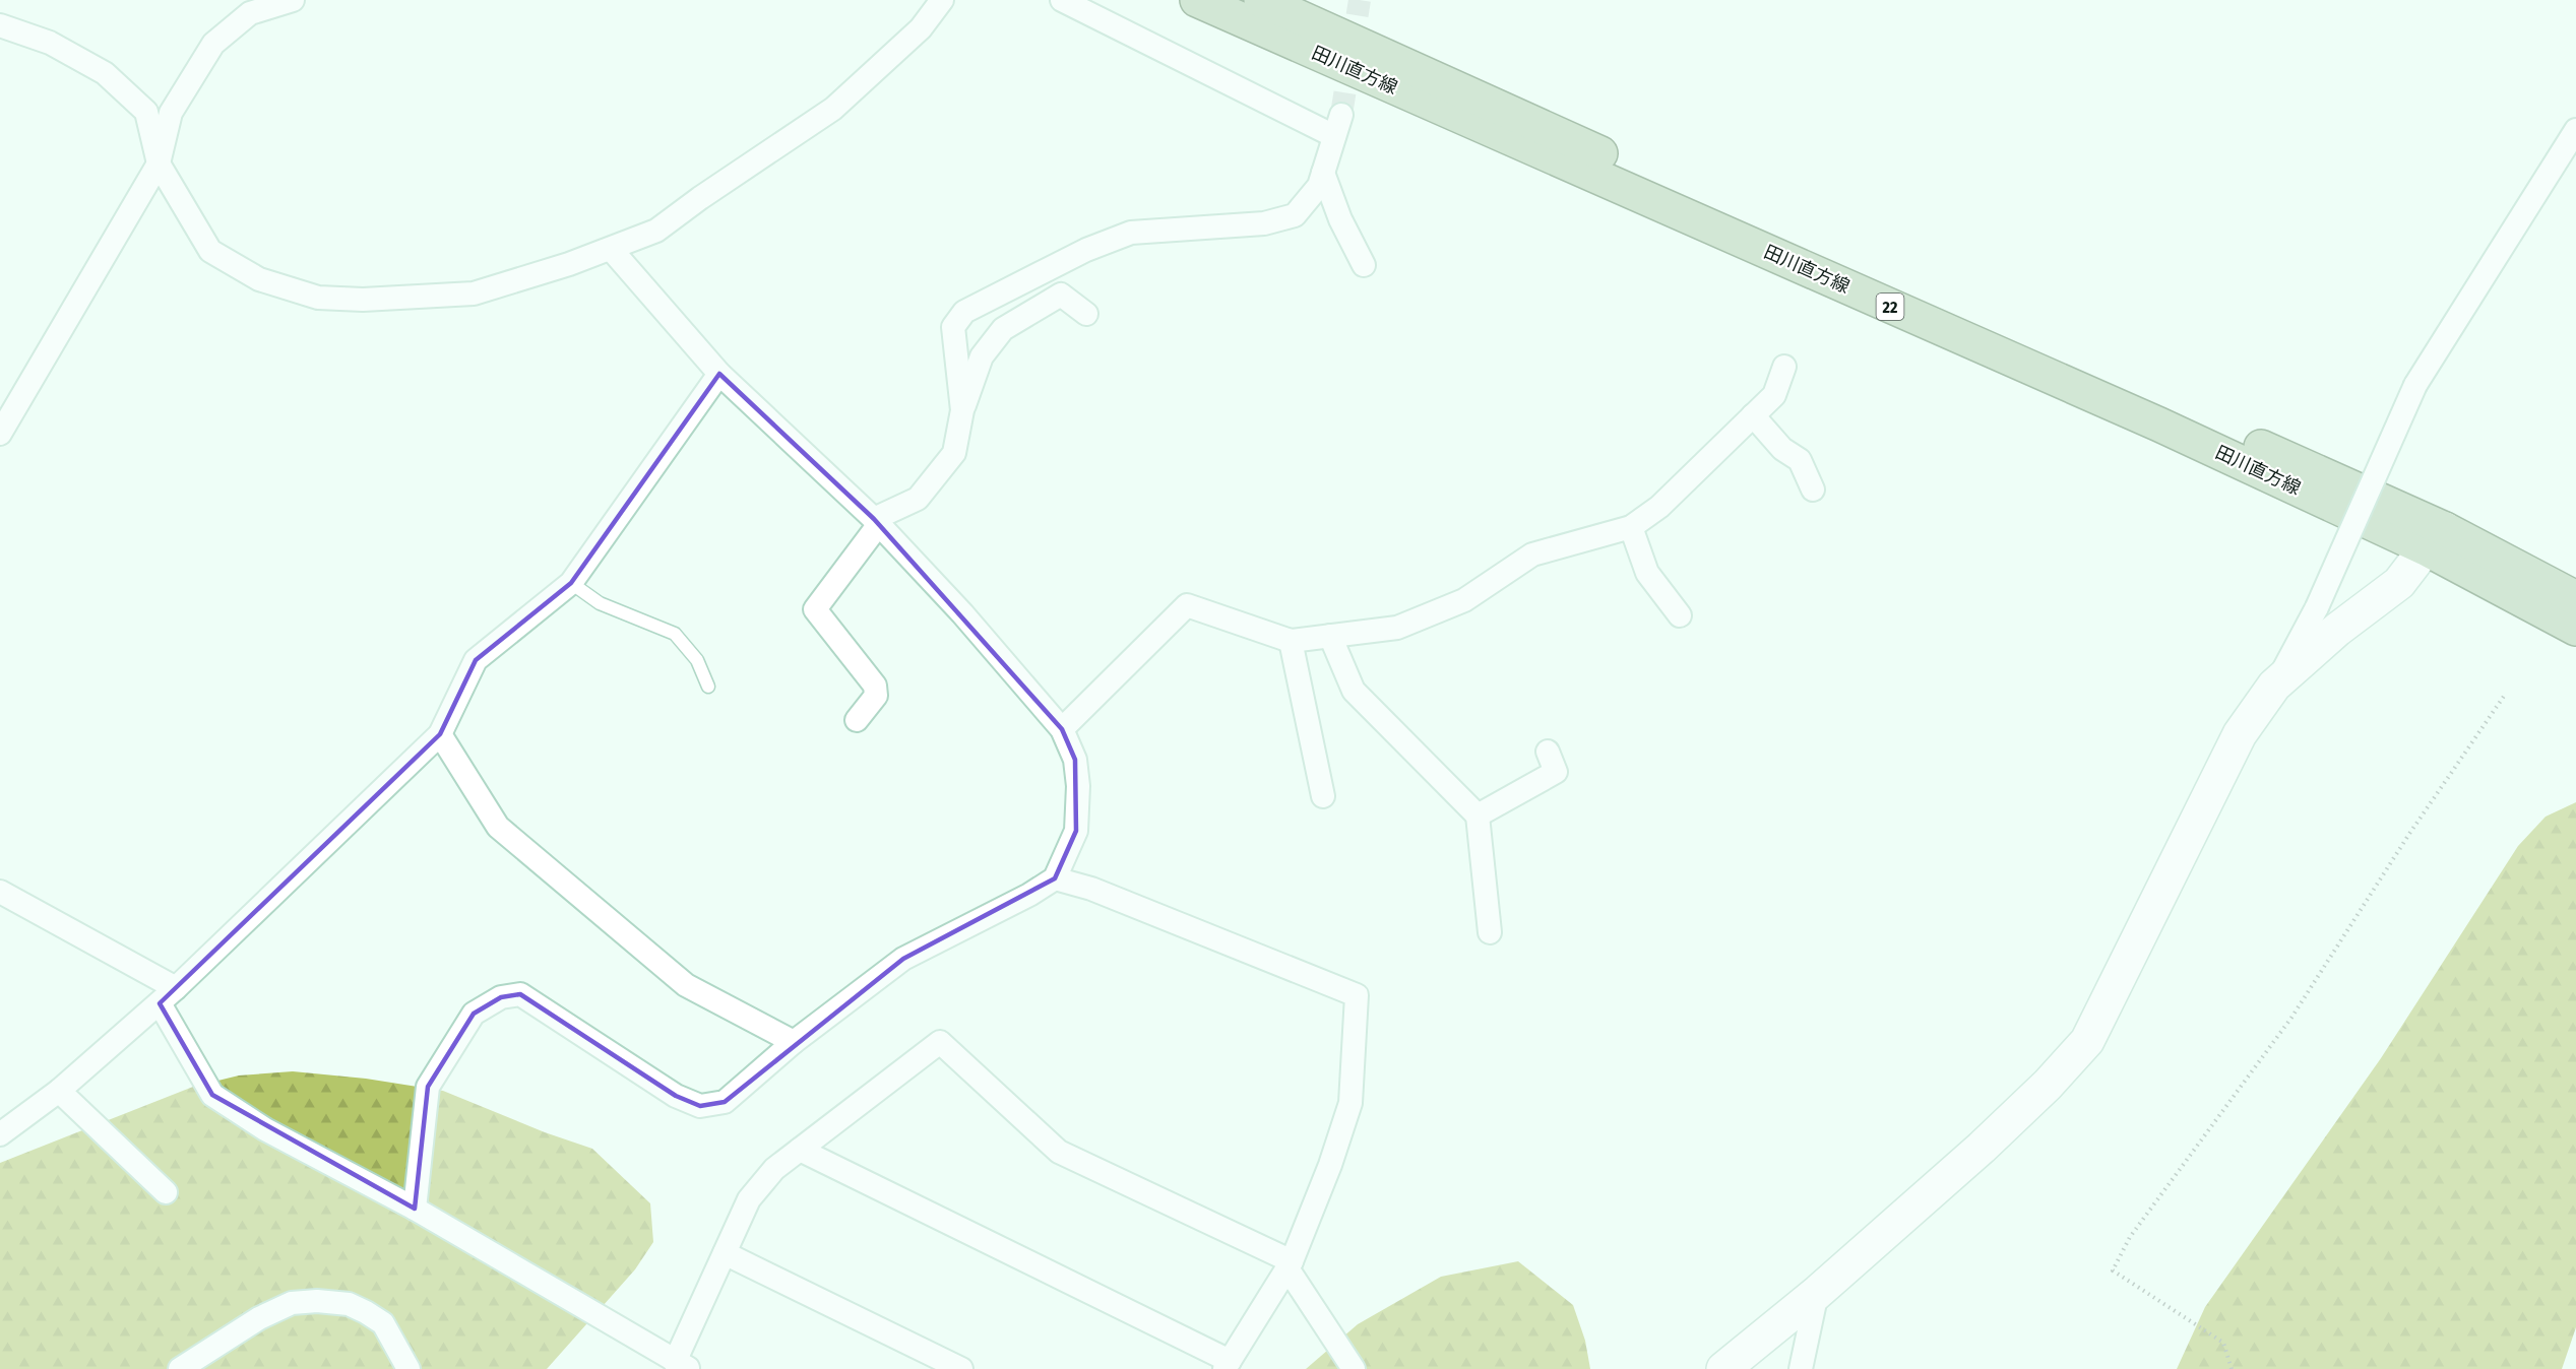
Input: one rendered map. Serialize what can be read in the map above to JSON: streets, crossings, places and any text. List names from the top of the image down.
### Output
{
  "streets": {
    "main road": ["田川直方線", "22"]
  }
}
